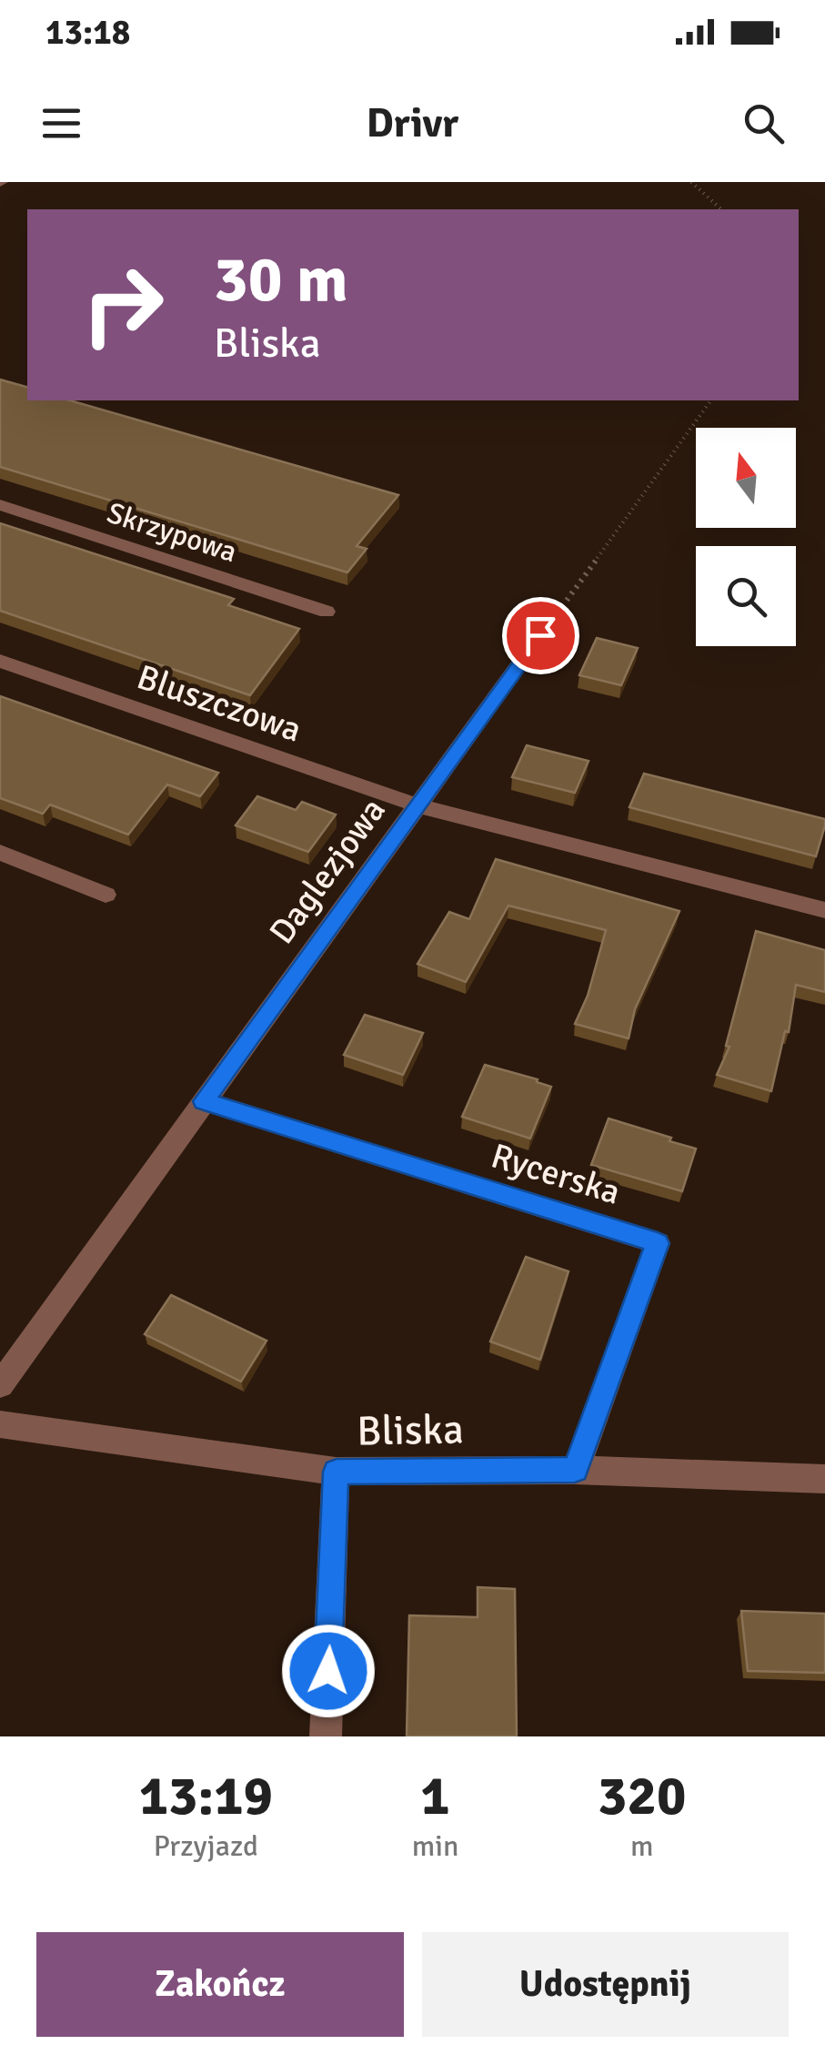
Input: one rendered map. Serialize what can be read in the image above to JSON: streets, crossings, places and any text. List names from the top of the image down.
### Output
{
  "streets": {
    "street": [
      "Skrzypowa",
      "Bluszczowa",
      "Daglezjowa",
      "Rycerska",
      "Bliska"
    ]
  },
  "crossings": [
    ["Bluszczowa", "Daglezjowa"],
    ["Daglezjowa", "Rycerska"],
    ["Rycerska", "Bliska"]
  ],
  "north": "top",
  "page": {
    "status": "13:18",
    "header": "Drivr",
    "turn": ["30 m", "Bliska"],
    "eta": [
      "13:19",
      "Przyjazd",
      "1",
      "min",
      "320",
      "m"
    ],
    "buttons": ["Zakończ", "Udostępnij"]
  }
}
